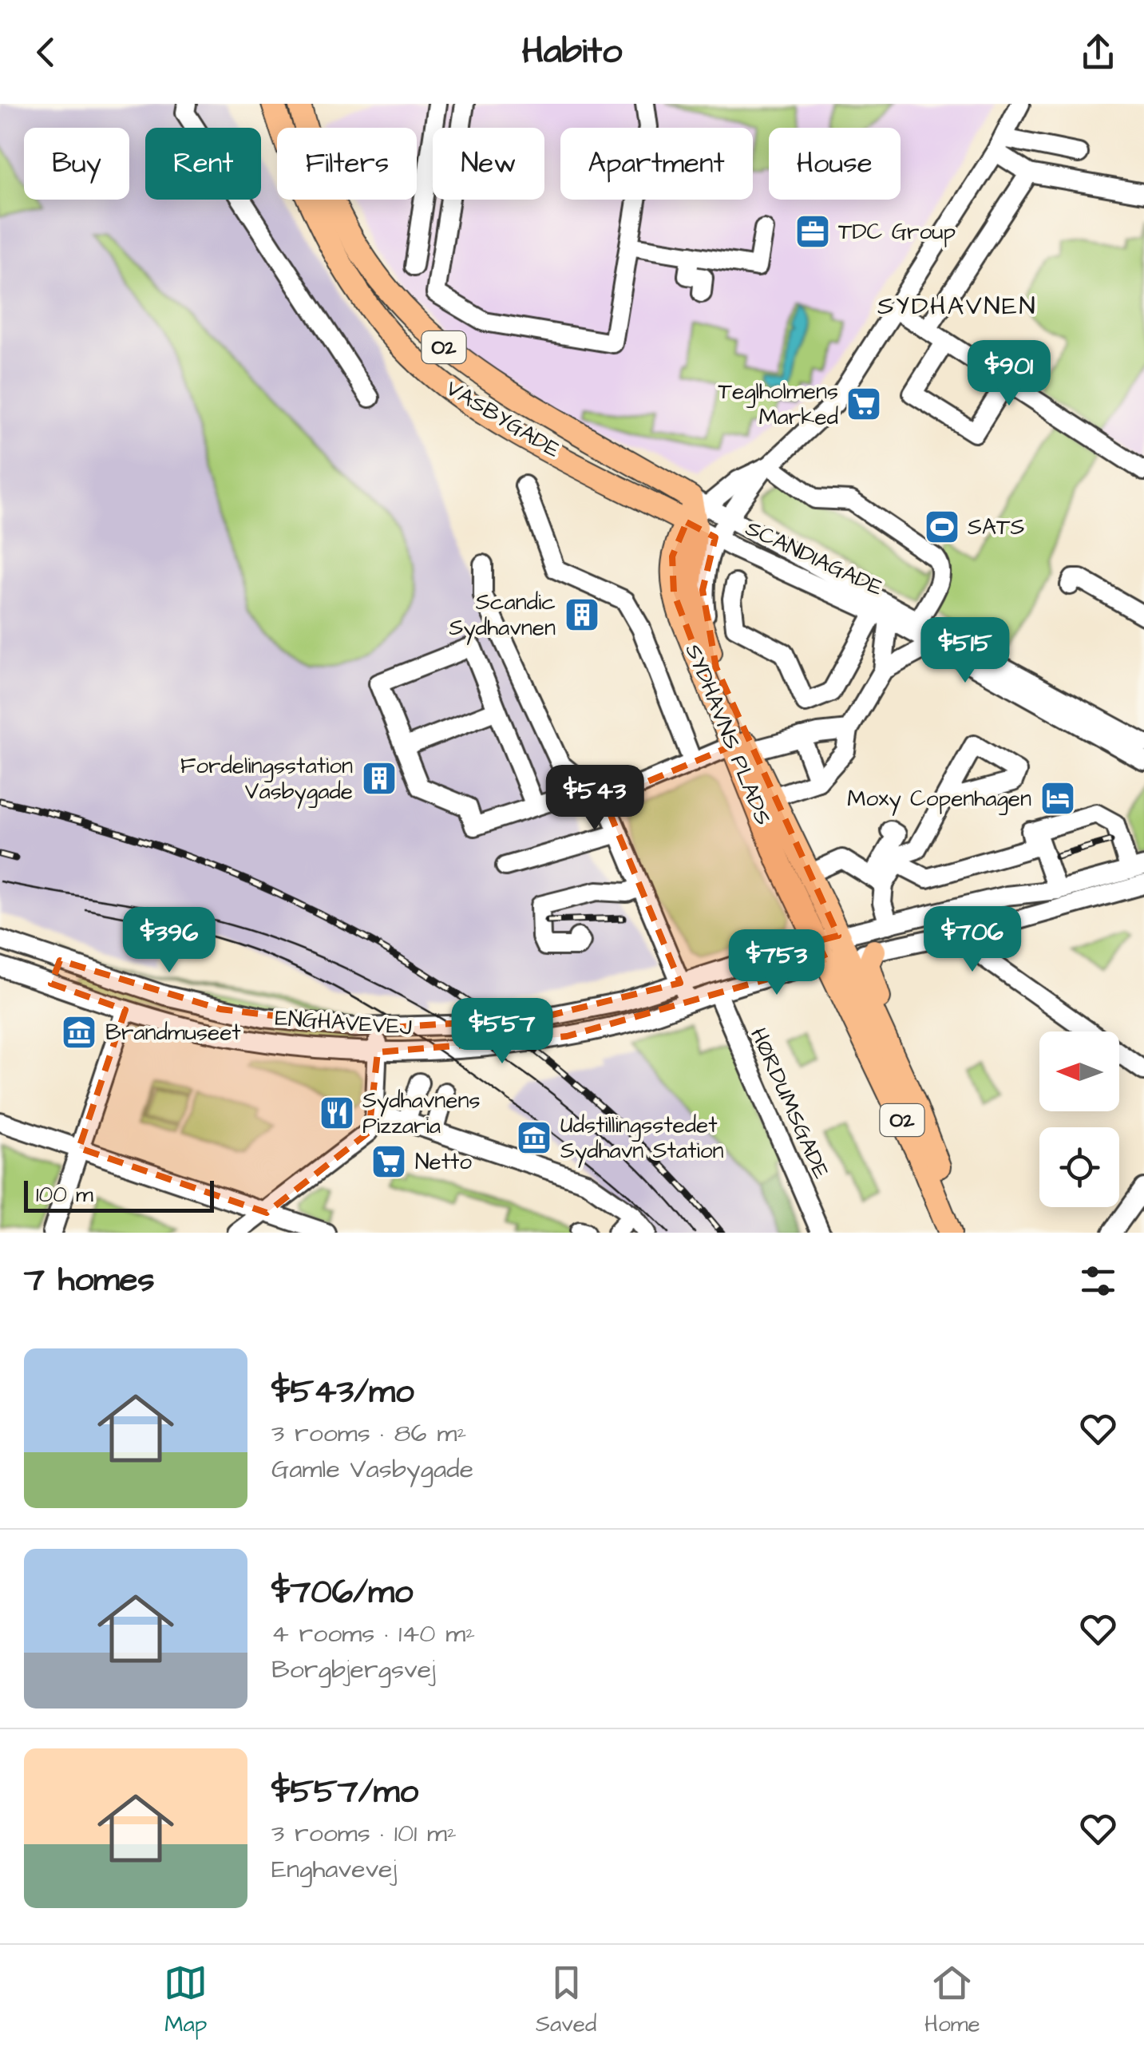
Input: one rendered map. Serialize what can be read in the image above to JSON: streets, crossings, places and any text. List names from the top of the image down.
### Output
{
  "streets": {
    "main road": ["O2", "VASBYGADE", "SYDHAVNS PLADS"],
    "street": ["SCANDIAGADE", "ENGHAVEVEJ", "HØRDUMSGADE"]
  },
  "crossings": [
    ["O2", "SYDHAVNS PLADS"],
    ["O2", "ENGHAVEVEJ"],
    ["VASBYGADE", "SCANDIAGADE"],
    ["VASBYGADE", "SYDHAVNS PLADS"],
    ["SCANDIAGADE", "SYDHAVNS PLADS"],
    ["SYDHAVNS PLADS", "ENGHAVEVEJ"],
    ["ENGHAVEVEJ", "HØRDUMSGADE"]
  ],
  "districts": ["SYDHAVNEN"],
  "places": {
    "office": ["TDC Group"],
    "supermarket": ["Teglholmens Marked", "Netto"],
    "sports": ["SATS"],
    "building": ["Scandic Sydhavnen", "Fordelingsstation Vasbygade"],
    "hotel": ["Moxy Copenhagen"],
    "museum": ["Brandmuseet", "Udstillingsstedet Sydhavn Station"],
    "restaurant": ["Sydhavnens Pizzaria"]
  },
  "scale_bar": "100 m",
  "north": "left",
  "page": {
    "header": "Habito",
    "chip": [
      "Buy",
      "Rent",
      "Filters",
      "New",
      "Apartment",
      "House"
    ],
    "price": [
      "$901",
      "$515",
      "$543",
      "$706",
      "$396",
      "$753",
      "$557"
    ],
    "scale": "100 m",
    "heading": "7 homes",
    "list": [
      {
        "name": "$543/mo",
        "note": "3 rooms · 86 m² · Gamle Vasbygade"
      },
      {
        "name": "$706/mo",
        "note": "4 rooms · 140 m² · Borgbjergsvej"
      },
      {
        "name": "$557/mo",
        "note": "3 rooms · 101 m² · Enghavevej"
      }
    ],
    "tabs": ["Map", "Saved", "Home"]
  }
}
